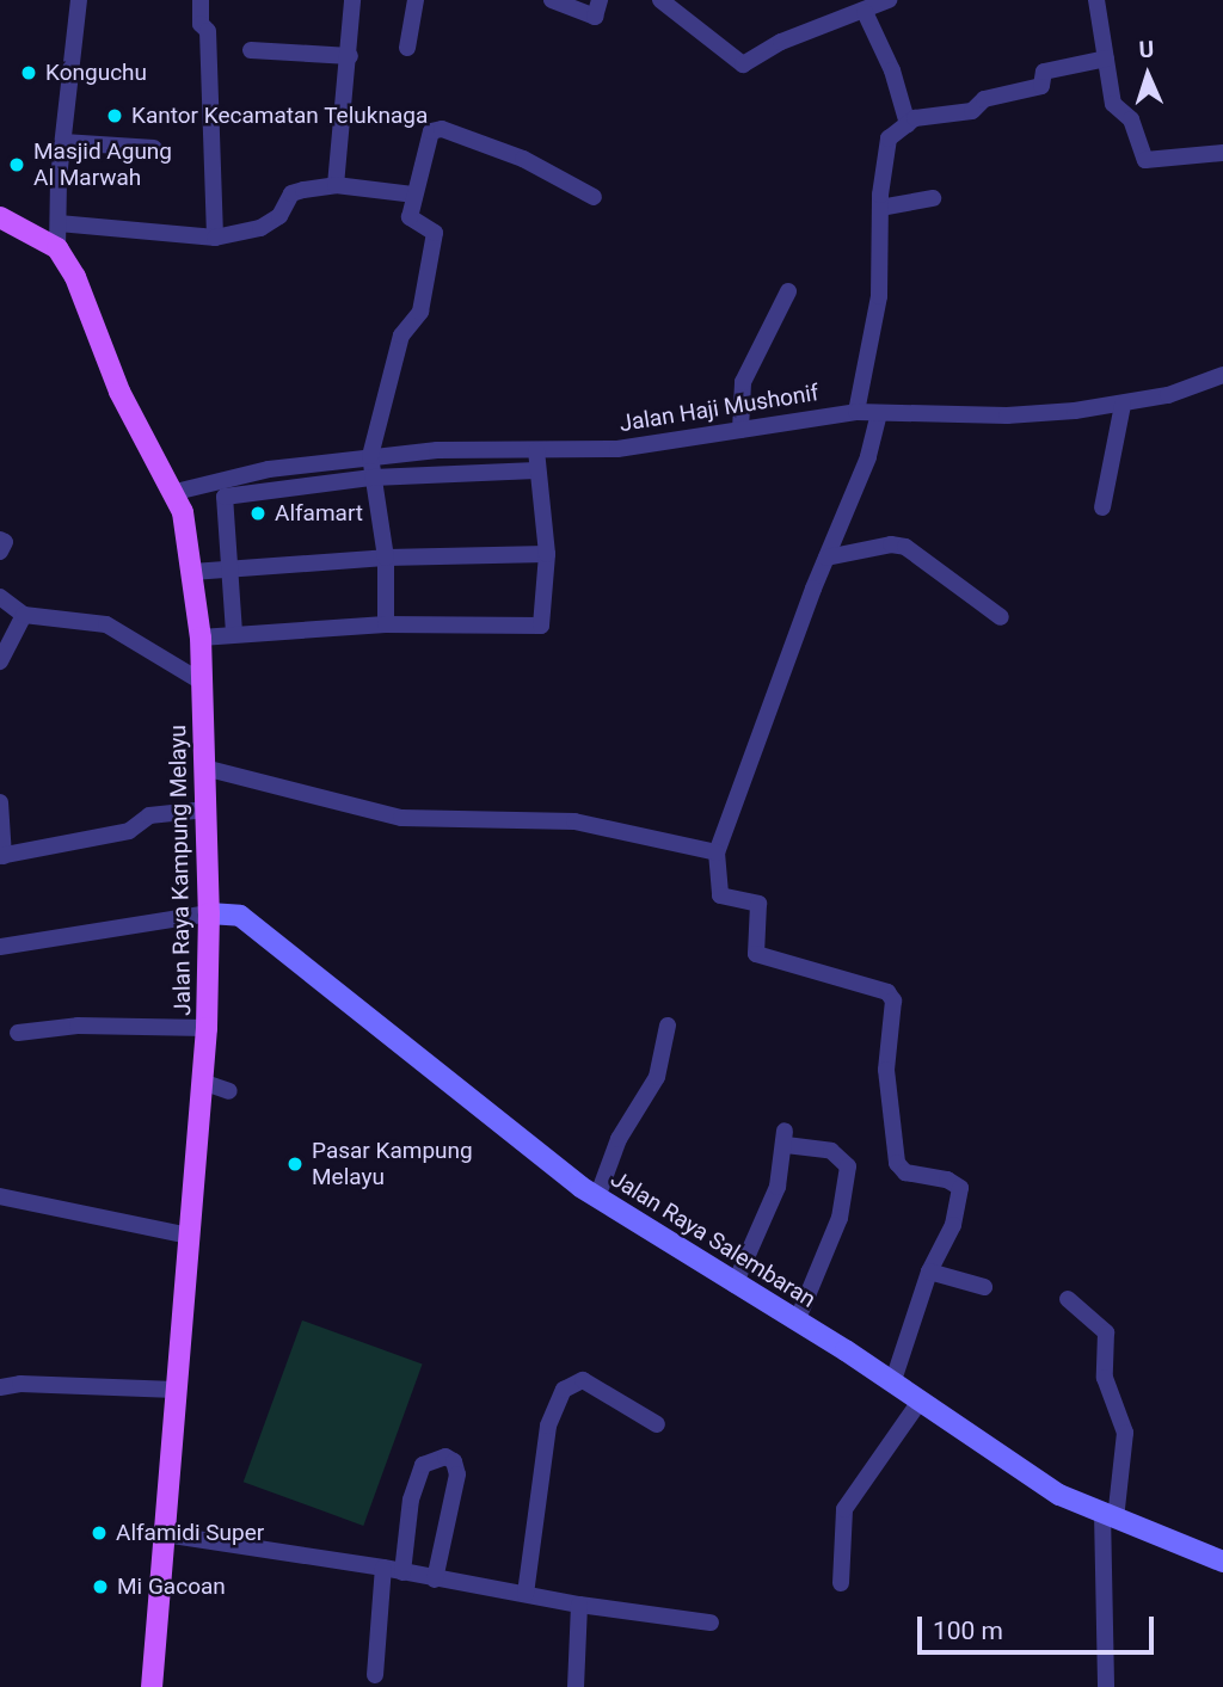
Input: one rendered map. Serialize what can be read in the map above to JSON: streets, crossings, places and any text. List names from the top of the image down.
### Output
{
  "streets": {
    "main road": ["Jalan Raya Kampung Melayu", "Jalan Raya Salembaran"],
    "street": ["Jalan Haji Mushonif"]
  },
  "crossings": [
    ["Jalan Haji Mushonif", "Jalan Raya Kampung Melayu"],
    ["Jalan Raya Kampung Melayu", "Jalan Raya Salembaran"]
  ],
  "places": [
    "Konguchu",
    "Kantor Kecamatan Teluknaga",
    "Masjid Agung Al Marwah",
    "Alfamart",
    "Pasar Kampung Melayu",
    "Alfamidi Super",
    "Mi Gacoan"
  ],
  "scale_bar": "100 m",
  "north": "top"
}
